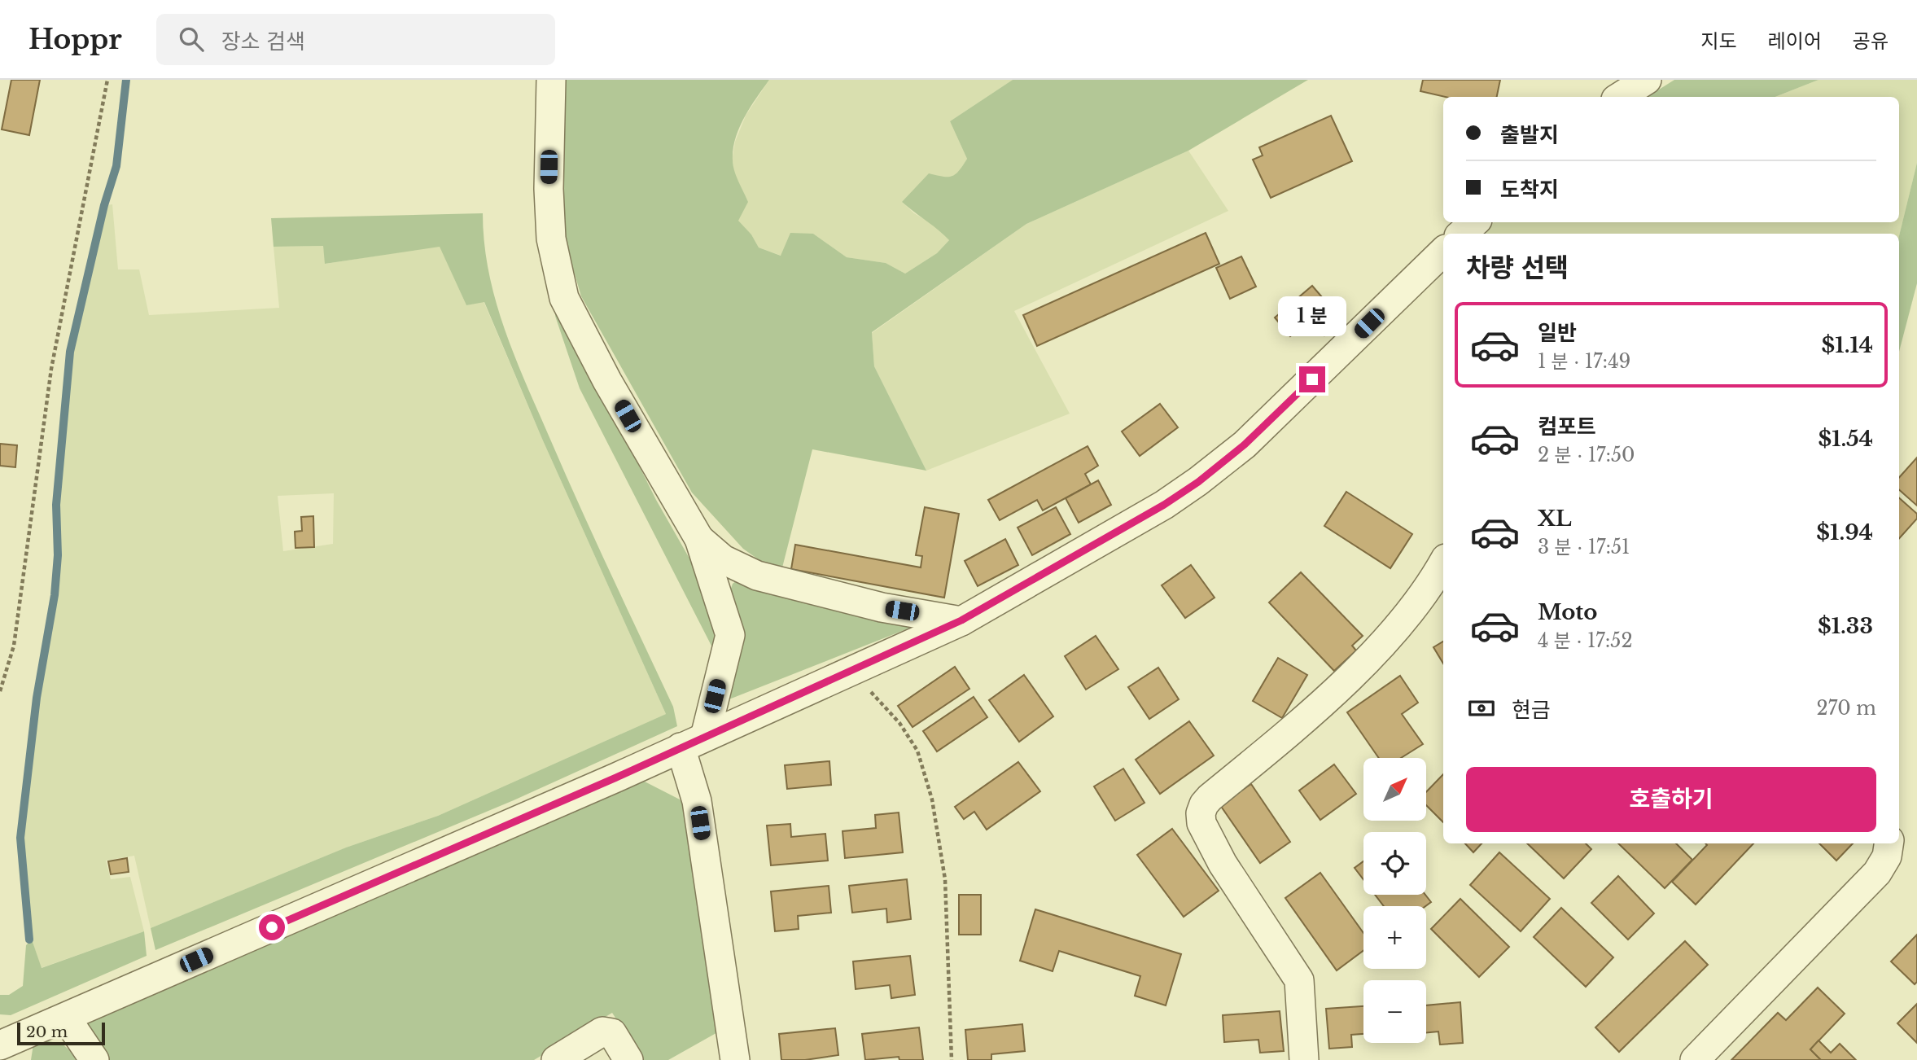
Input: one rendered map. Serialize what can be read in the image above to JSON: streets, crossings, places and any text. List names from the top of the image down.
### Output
{
  "scale_bar": "20 m",
  "north": "top right",
  "page": {
    "header": "Hoppr",
    "search": "장소 검색",
    "nav": ["지도", "레이어", "공유"],
    "banner": ["출발지", "도착지"],
    "heading": "차량 선택",
    "bubble": "1 분",
    "list": [
      {
        "name": "일반",
        "note": "1 분 · 17:49",
        "value": "$1.14"
      },
      {
        "name": "컴포트",
        "note": "2 분 · 17:50",
        "value": "$1.54"
      },
      {
        "name": "XL",
        "note": "3 분 · 17:51",
        "value": "$1.94"
      },
      {
        "name": "Moto",
        "note": "4 분 · 17:52",
        "value": "$1.33"
      }
    ],
    "pay": ["현금", "270 m"],
    "buttons": "호출하기",
    "map_buttons": ["+", "−"],
    "scale": "20 m"
  }
}
